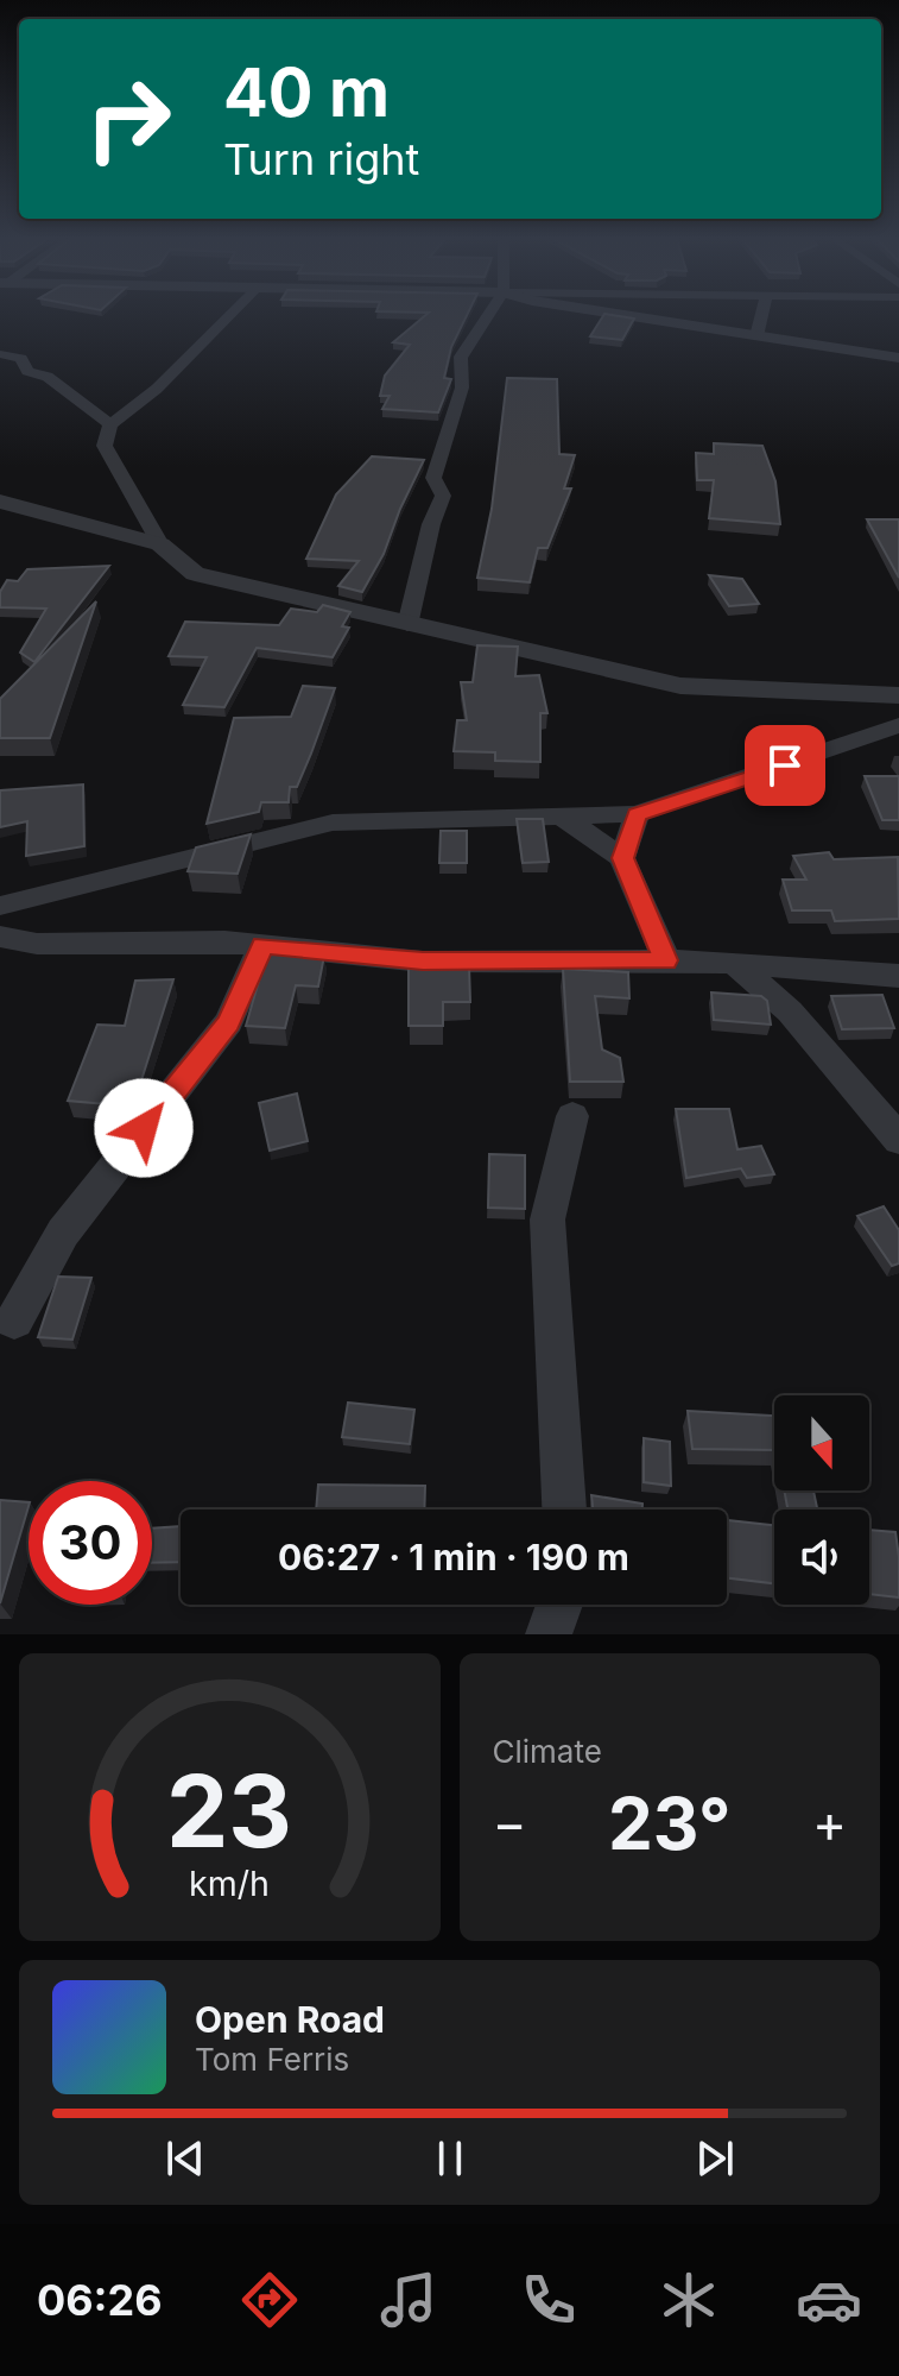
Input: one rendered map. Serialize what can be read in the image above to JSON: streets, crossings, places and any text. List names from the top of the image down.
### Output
{
  "north": "bottom",
  "page": {
    "turn": ["40 m", "Turn right"],
    "limit": "30",
    "trip": "06:27 · 1 min · 190 m",
    "tile": "Climate",
    "heat": ["−", "23°", "+"],
    "song": ["Open Road", "Tom Ferris"],
    "tabs": "06:26",
    "gauge": ["23", "km/h"]
  }
}
